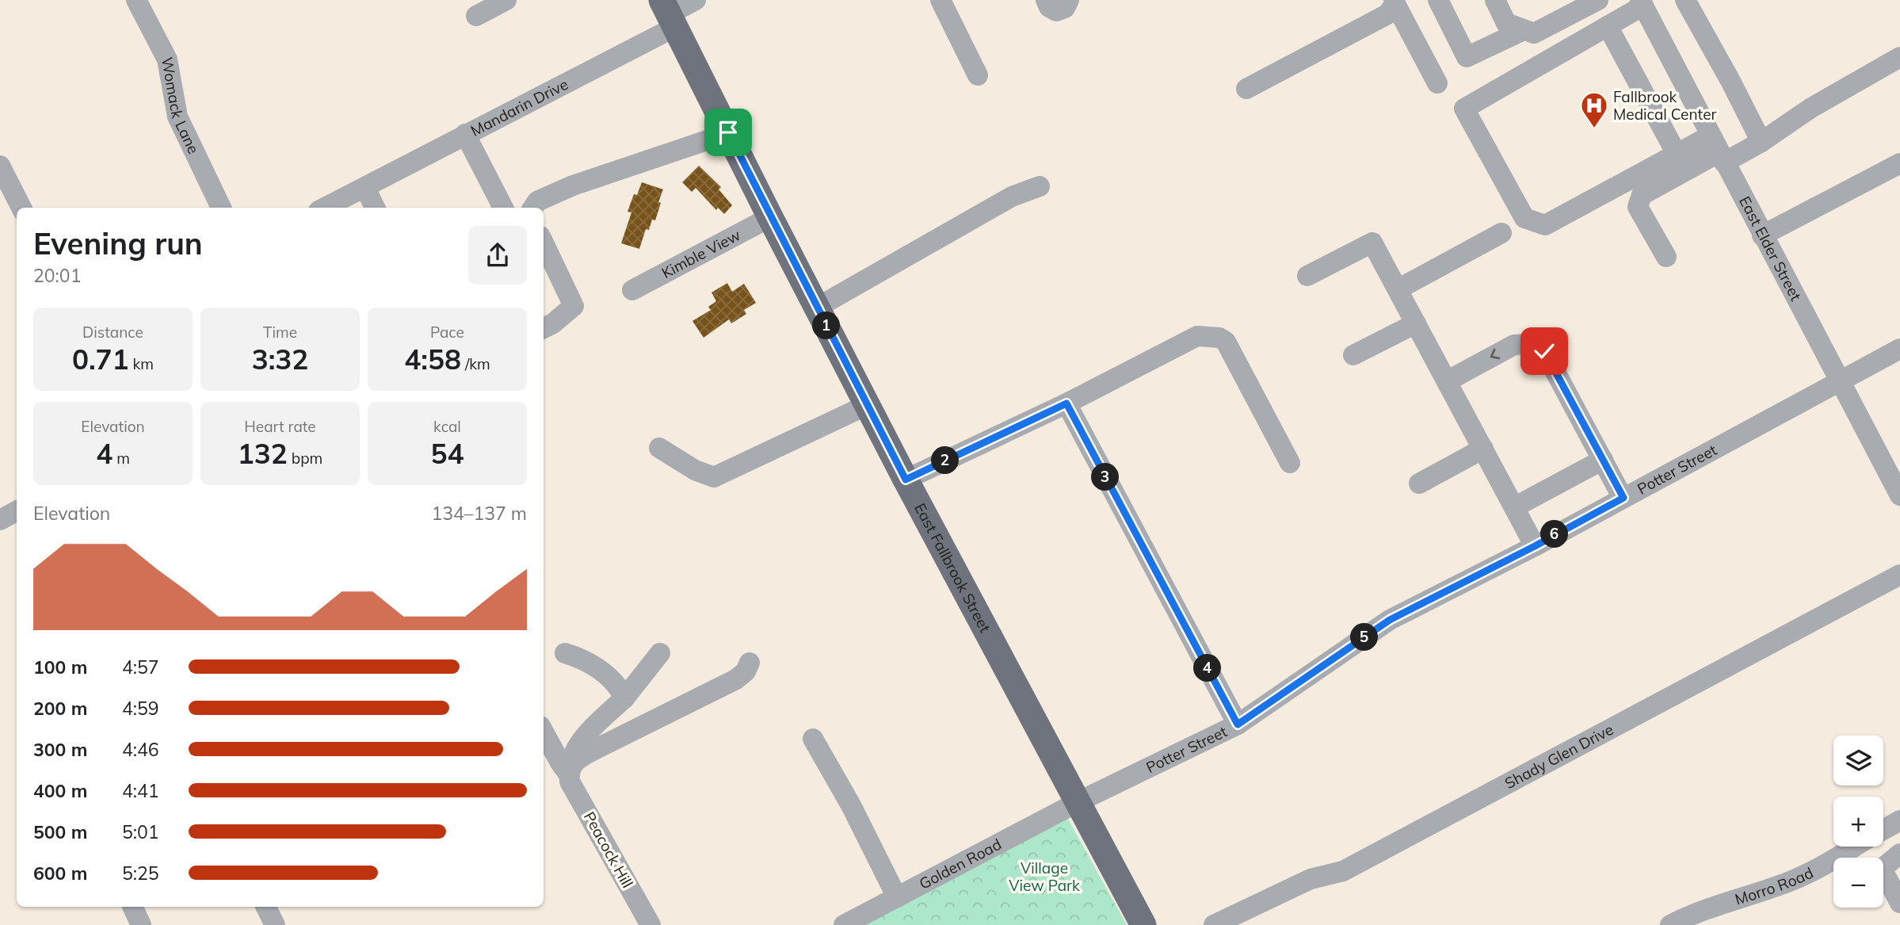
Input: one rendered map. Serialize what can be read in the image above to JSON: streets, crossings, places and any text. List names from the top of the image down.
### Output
{
  "streets": {
    "main road": ["East Fallbrook Street"],
    "street": [
      "Womack Lane",
      "Mandarin Drive",
      "East Elder Street",
      "Kimble View",
      "Potter Street",
      "Shady Glen Drive",
      "Peacock Hill",
      "Golden Road",
      "Morro Road"
    ]
  },
  "crossings": [
    ["Mandarin Drive", "East Fallbrook Street"],
    ["East Elder Street", "Potter Street"],
    ["Kimble View", "East Fallbrook Street"],
    ["Potter Street", "East Fallbrook Street"],
    ["Potter Street", "Golden Road"],
    ["East Fallbrook Street", "Golden Road"]
  ],
  "parks": ["Village View Park"],
  "places": {
    "hospital": ["Fallbrook Medical Center"]
  },
  "page": {
    "heading": ["Evening run", "20:01"],
    "stats": [
      ["Distance", "0.71 km"],
      ["Time", "3:32"],
      ["Pace", "4:58 /km"],
      ["Elevation", "4 m"],
      ["Heart rate", "132 bpm"],
      ["kcal", "54"]
    ],
    "pins": [
      "1",
      "2",
      "3",
      "6",
      "5",
      "4"
    ],
    "chart": ["Elevation", "134–137 m"],
    "list": [
      {
        "name": "100 m",
        "note": "4:57"
      },
      {
        "name": "200 m",
        "note": "4:59"
      },
      {
        "name": "300 m",
        "note": "4:46"
      },
      {
        "name": "400 m",
        "note": "4:41"
      },
      {
        "name": "500 m",
        "note": "5:01"
      },
      {
        "name": "600 m",
        "note": "5:25"
      }
    ],
    "map_buttons": ["+", "−"]
  }
}
